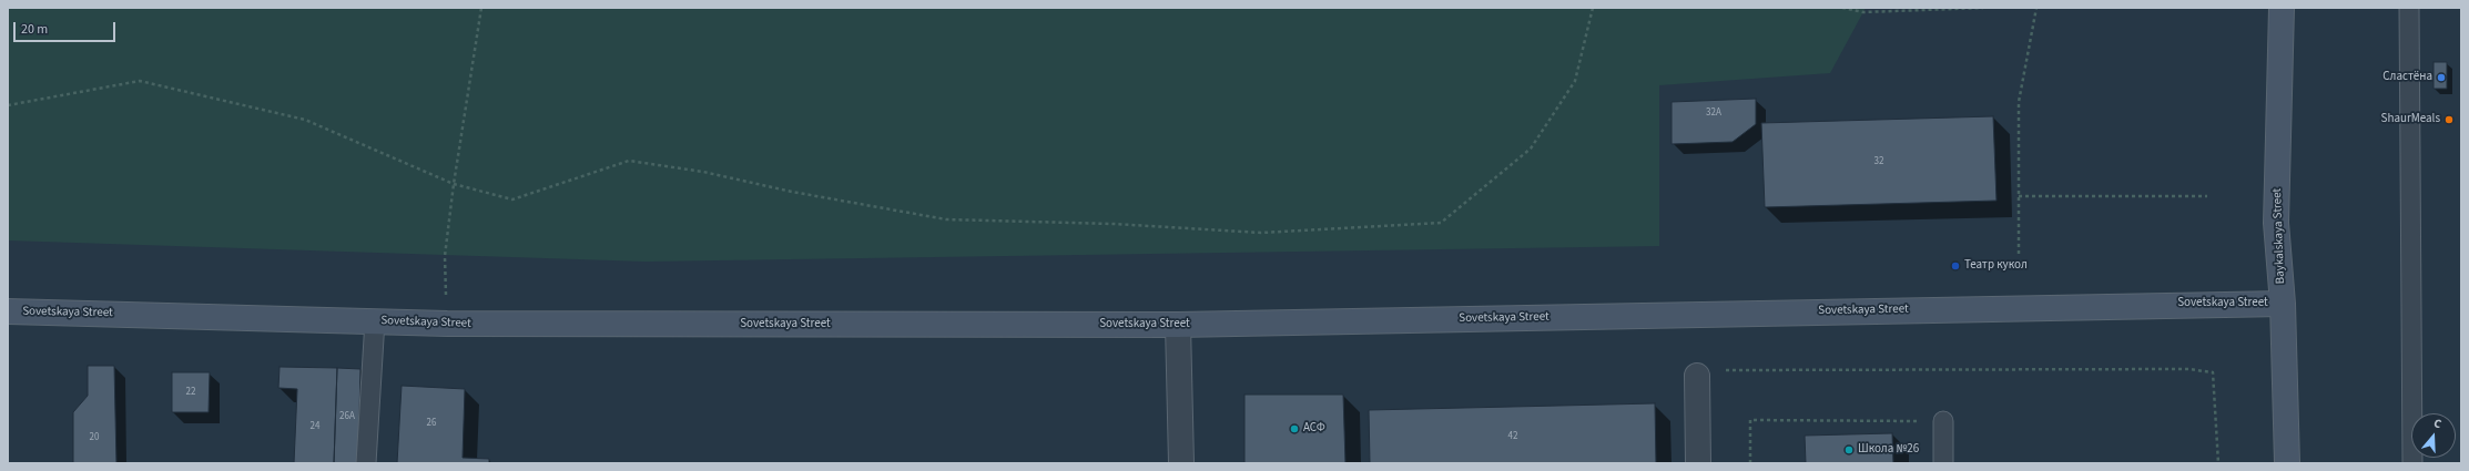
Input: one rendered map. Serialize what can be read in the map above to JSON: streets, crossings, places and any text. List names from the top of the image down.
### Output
{
  "streets": {
    "main road": ["Baykalskaya Street", "Sovetskaya Street"]
  },
  "crossings": [
    ["Baykalskaya Street", "Sovetskaya Street"]
  ],
  "places": [
    "Сластёна",
    "ShaurMeals",
    "Театр кукол",
    "АСФ",
    "Школа №26"
  ],
  "house_numbers": [
    "32А",
    "32",
    "22",
    "26А",
    "26",
    "24",
    "42",
    "20"
  ],
  "scale_bar": "20 m",
  "north": "top"
}
